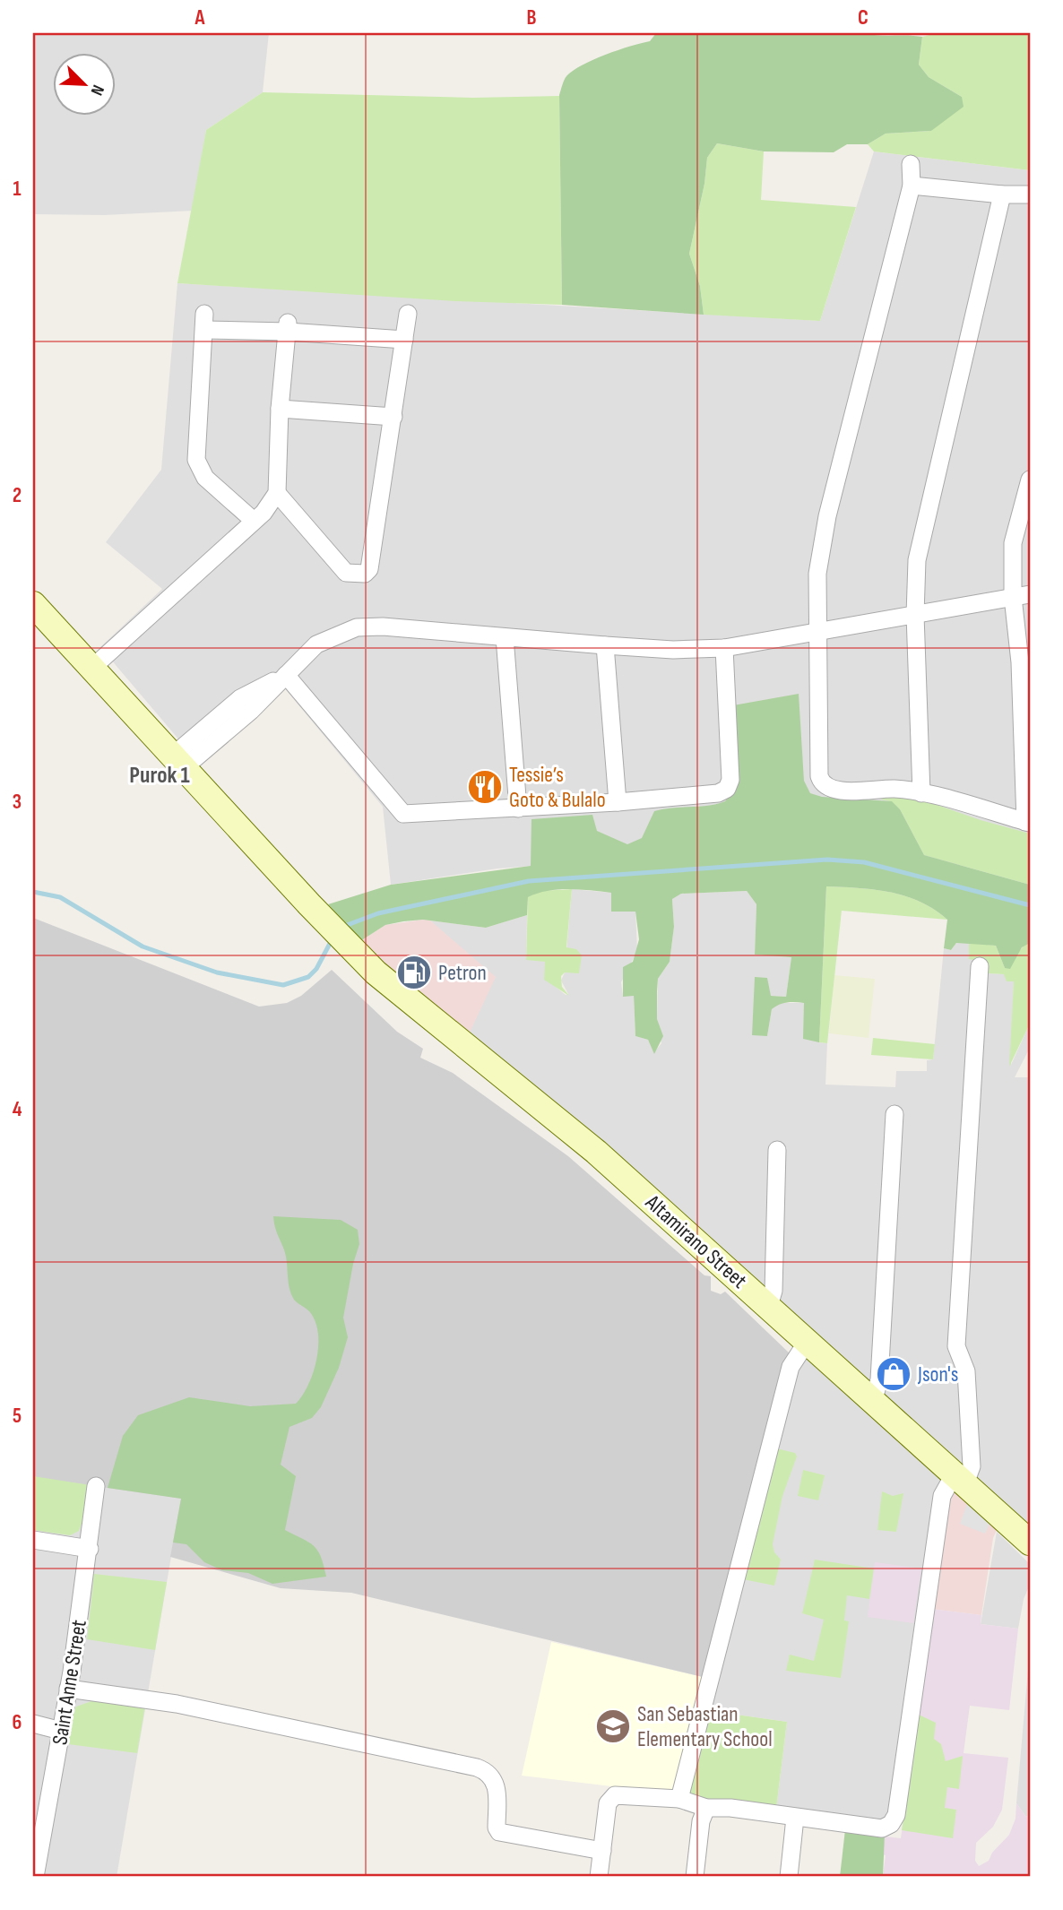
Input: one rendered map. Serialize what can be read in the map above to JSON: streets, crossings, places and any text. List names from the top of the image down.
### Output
{
  "streets": {
    "main road": ["Altamirano Street"],
    "street": ["Saint Anne Street"]
  },
  "districts": ["Purok 1"],
  "places": {
    "restaurant": ["Tessie’s Goto & Bulalo"],
    "fuel station": ["Petron"],
    "shop": ["Json's"],
    "school or university": ["San Sebastian Elementary School"]
  },
  "north": "bottom right",
  "grid": {
    "columns": ["A", "B", "C"],
    "rows": [
      "1",
      "2",
      "3",
      "4",
      "5",
      "6"
    ]
  }
}
